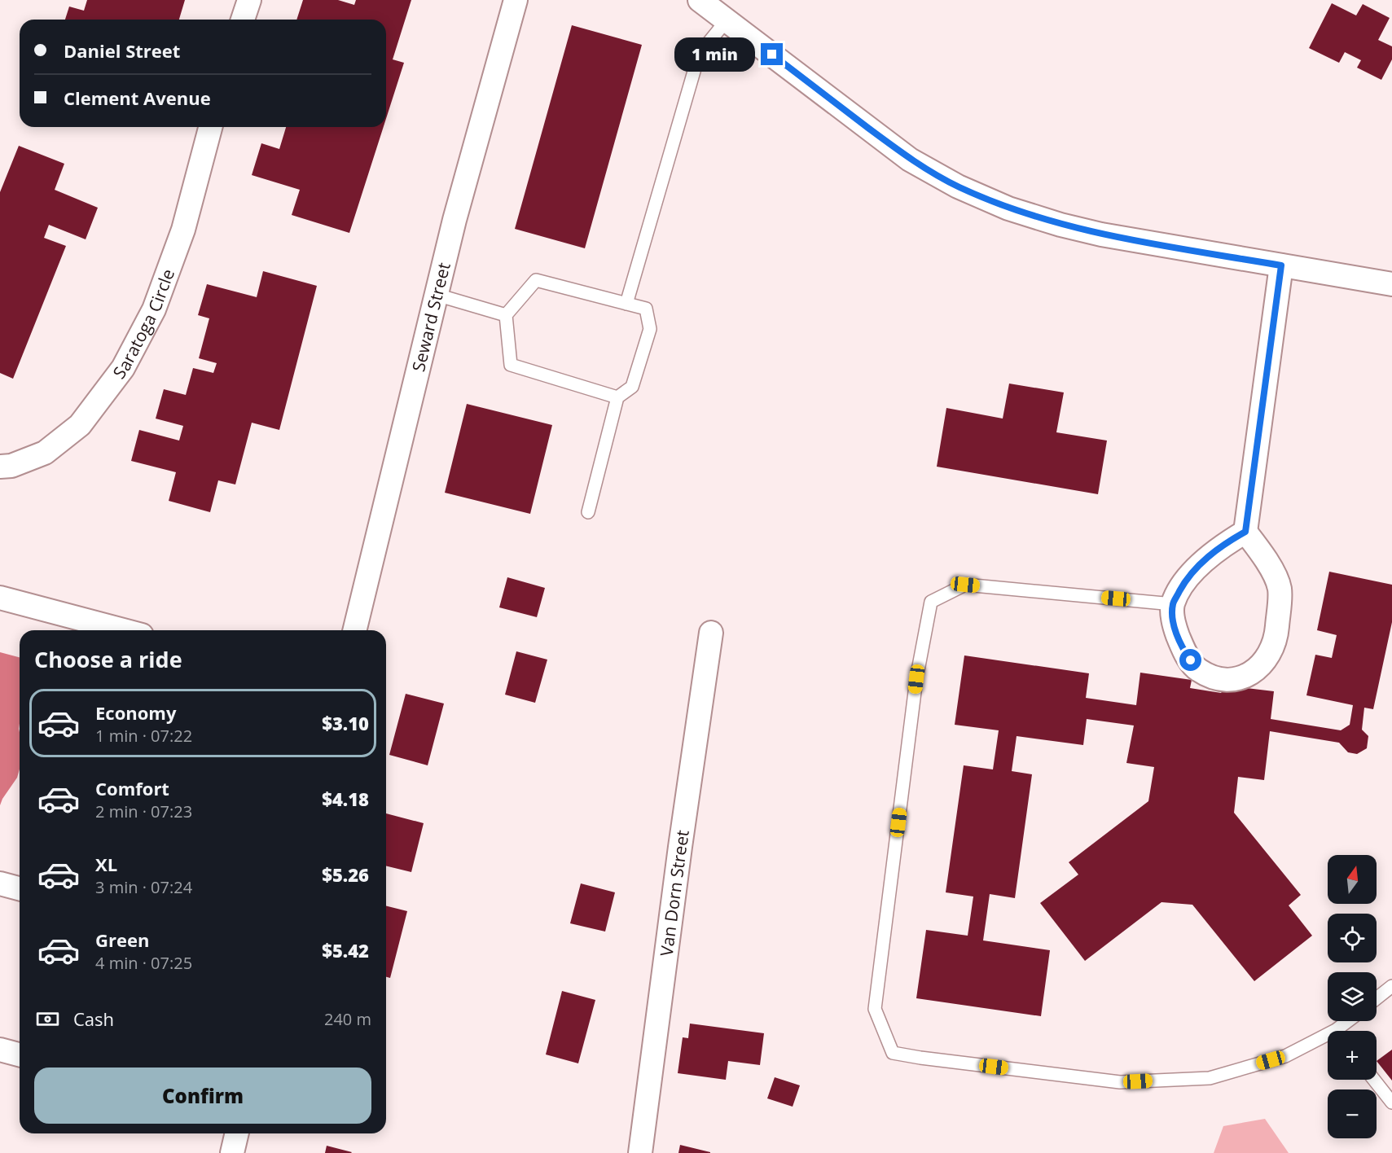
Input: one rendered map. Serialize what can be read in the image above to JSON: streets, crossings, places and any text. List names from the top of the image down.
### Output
{
  "streets": {
    "street": ["Seward Street", "Saratoga Circle", "Van Dorn Street"]
  },
  "north": "top",
  "page": {
    "banner": ["Daniel Street", "Clement Avenue"],
    "bubble": "1 min",
    "heading": "Choose a ride",
    "list": [
      {
        "name": "Economy",
        "note": "1 min · 07:22",
        "value": "$3.10"
      },
      {
        "name": "Comfort",
        "note": "2 min · 07:23",
        "value": "$4.18"
      },
      {
        "name": "XL",
        "note": "3 min · 07:24",
        "value": "$5.26"
      },
      {
        "name": "Green",
        "note": "4 min · 07:25",
        "value": "$5.42"
      }
    ],
    "map_buttons": ["+", "−"],
    "pay": ["Cash", "240 m"],
    "buttons": "Confirm"
  }
}
